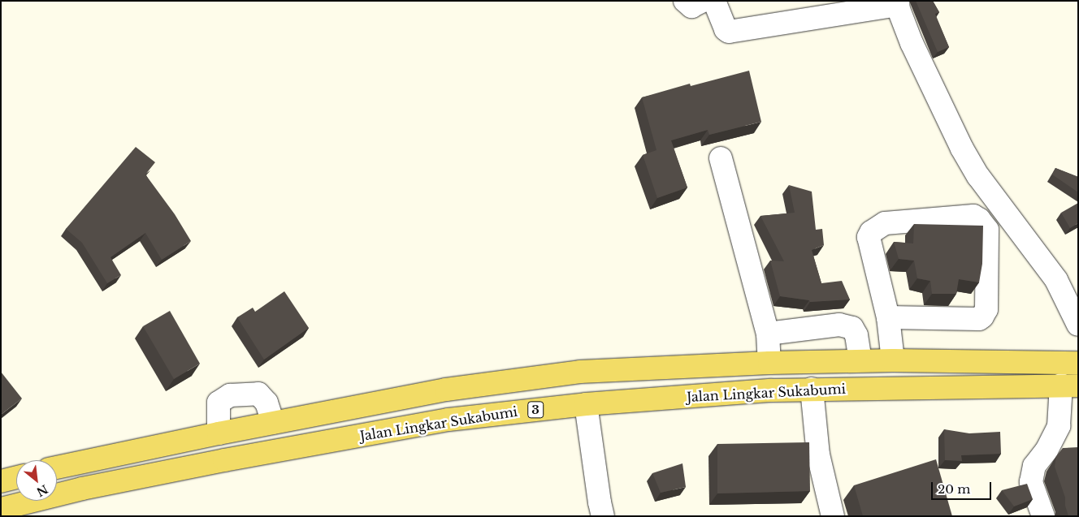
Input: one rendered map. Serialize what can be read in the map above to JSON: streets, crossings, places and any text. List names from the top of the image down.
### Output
{
  "streets": {
    "main road": ["Jalan Lingkar Sukabumi", "3"]
  },
  "scale_bar": "20 m",
  "north": "bottom right"
}
